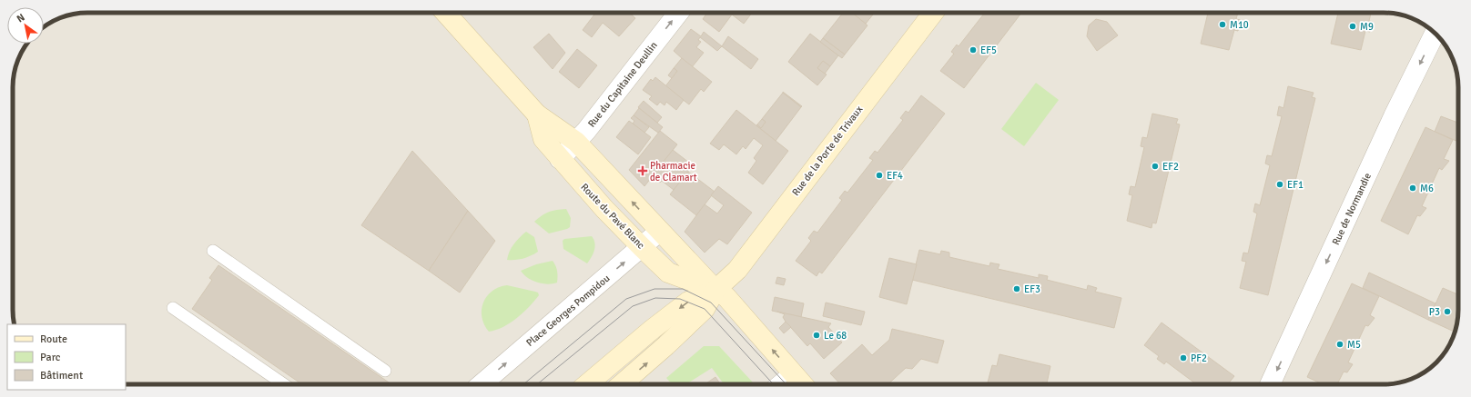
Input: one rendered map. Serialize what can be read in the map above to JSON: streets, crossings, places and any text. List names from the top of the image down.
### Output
{
  "streets": {
    "main road": ["Rue de la Porte de Trivaux", "Route du Pavé Blanc"],
    "street": ["Rue du Capitaine Deullin", "Rue de Normandie", "Place Georges Pompidou"]
  },
  "crossings": [
    ["Rue du Capitaine Deullin", "Route du Pavé Blanc"],
    ["Rue de la Porte de Trivaux", "Route du Pavé Blanc"],
    ["Route du Pavé Blanc", "Place Georges Pompidou"]
  ],
  "one_way": ["Rue du Capitaine Deullin", "Rue de Normandie", "Place Georges Pompidou"],
  "places": {
    "other": [
      "M10",
      "M9",
      "EF5",
      "EF2",
      "EF4",
      "EF1",
      "M6",
      "EF3",
      "P3",
      "Le 68",
      "M5",
      "PF2"
    ],
    "health": ["Pharmacie de Clamart"]
  },
  "legend": ["Route", "Parc", "Bâtiment"],
  "north": "top left"
}
